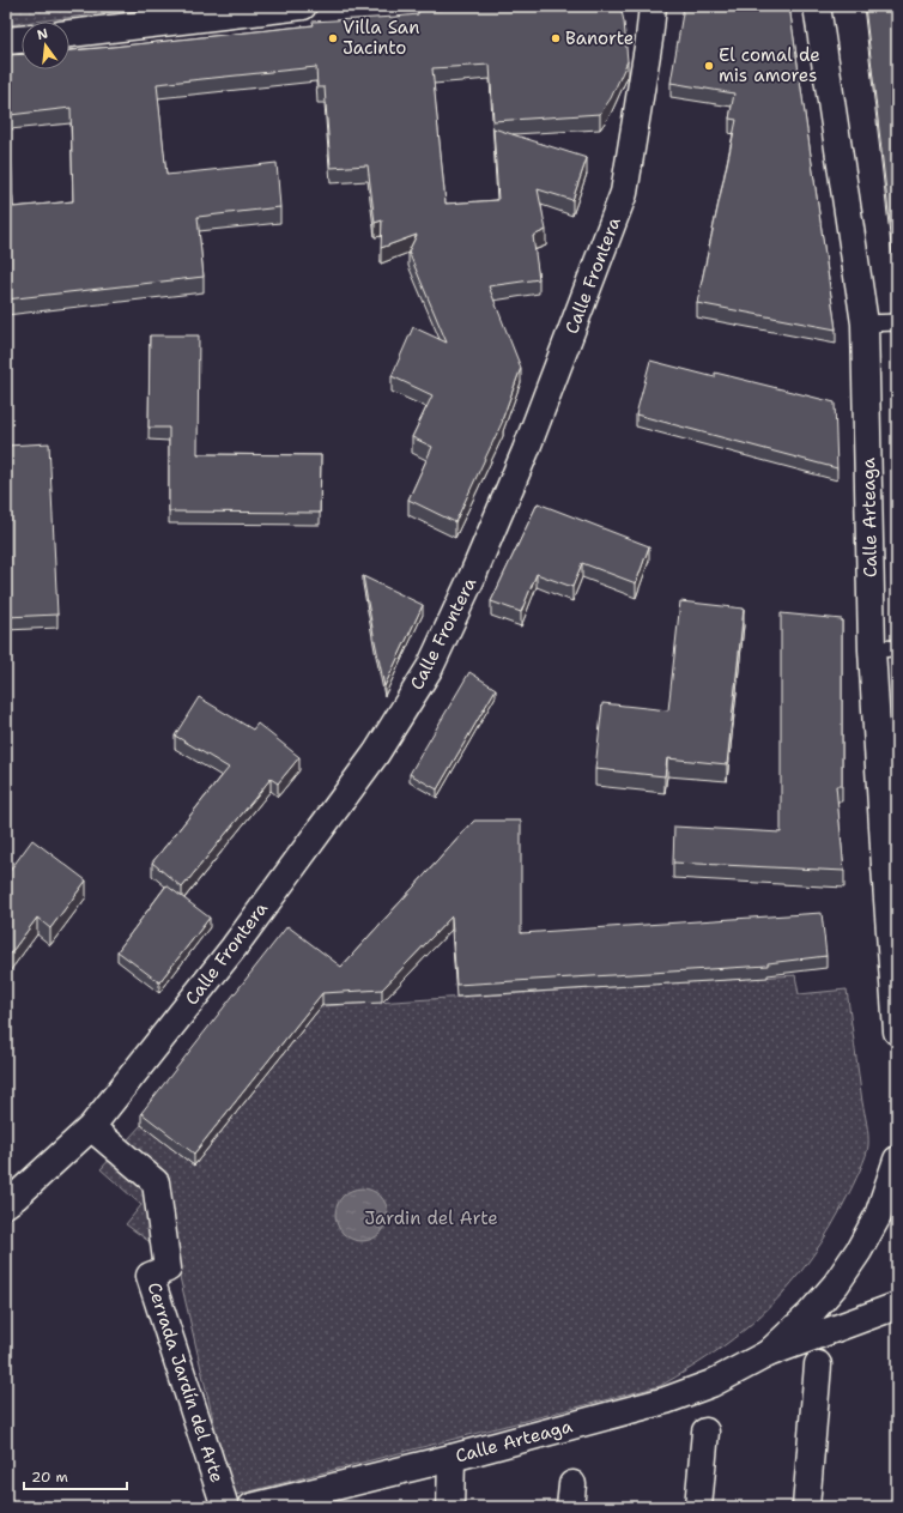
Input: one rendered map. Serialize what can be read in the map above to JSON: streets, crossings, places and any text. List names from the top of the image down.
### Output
{
  "streets": {
    "street": ["Calle Frontera", "Calle Arteaga", "Cerrada Jardín del Arte"]
  },
  "crossings": [
    ["Calle Frontera", "Cerrada Jardín del Arte"]
  ],
  "parks": ["Jardin del Arte"],
  "places": ["Villa San Jacinto", "Banorte", "El comal de mis amores"],
  "scale_bar": "20 m",
  "north": "top"
}
